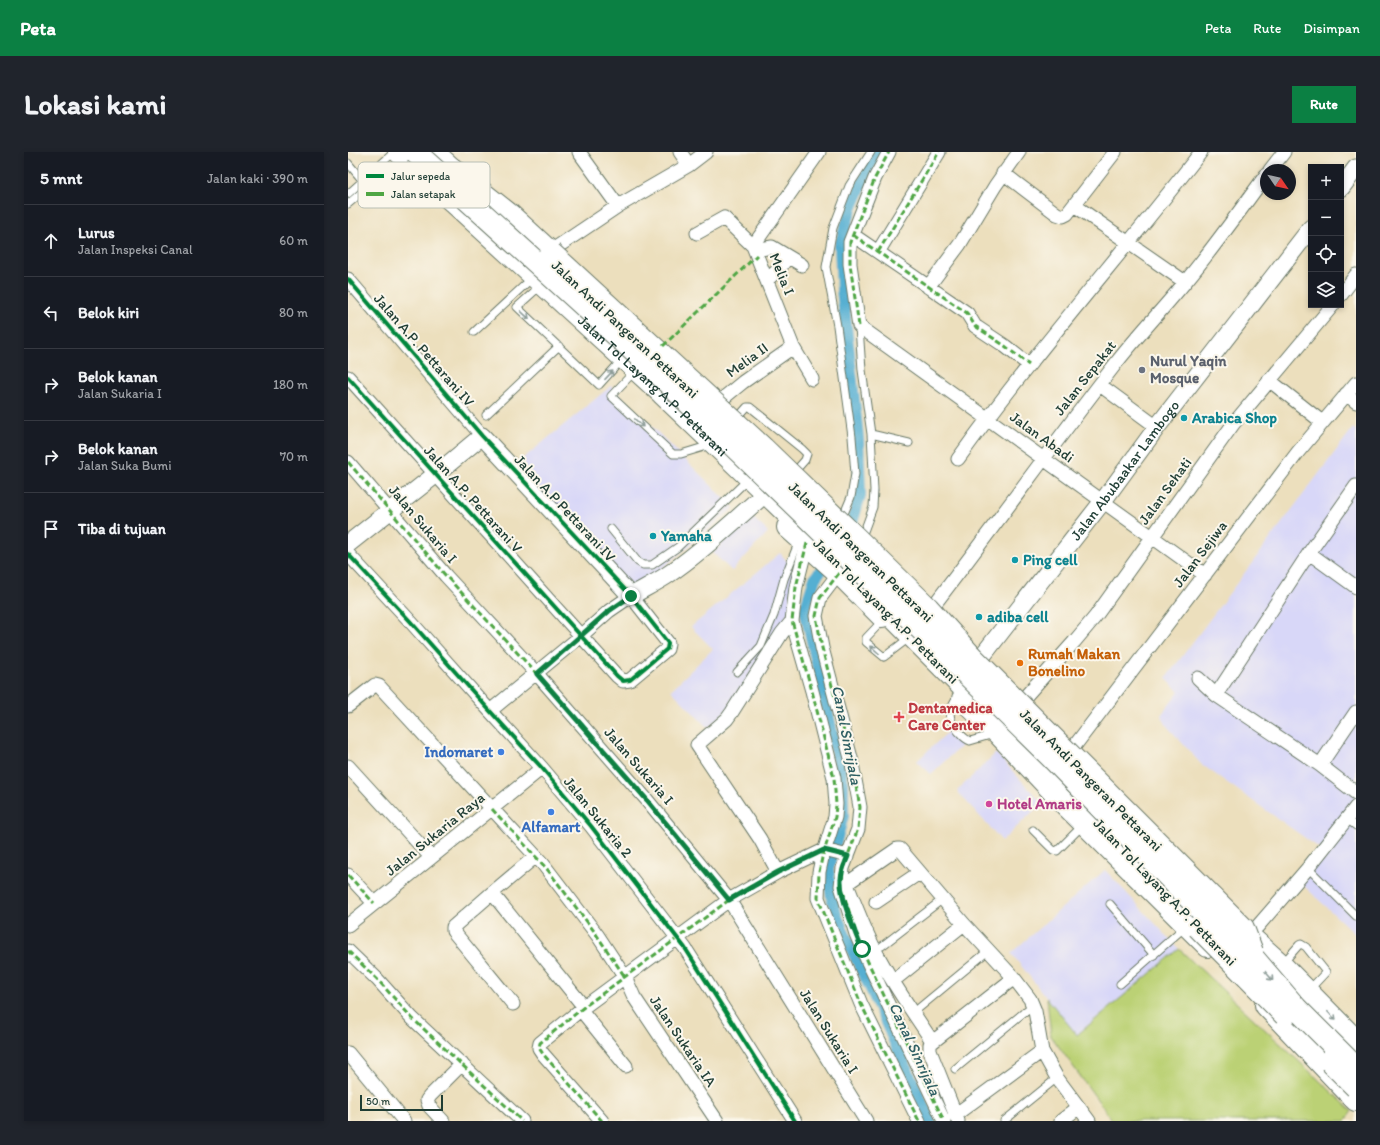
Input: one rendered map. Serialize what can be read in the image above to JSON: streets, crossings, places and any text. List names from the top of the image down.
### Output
{
  "streets": {
    "highway": ["Jalan Andi Pangeran Pettarani", "Jalan Tol Layang A.P. Pettarani"],
    "street": [
      "Melia I",
      "Jalan A.P. Pettarani IV",
      "Melia II",
      "Jalan Sepakat",
      "Jalan Abadi",
      "Jalan Abubaakar Lambogo",
      "Jalan Sehati",
      "Jalan A.P. Pettarani V",
      "Jalan A.P Pettarani IV",
      "Jalan Sukaria I",
      "Jalan Sejiwa",
      "Jalan Sukaria 2",
      "Jalan Sukaria Raya",
      "Jalan Sukaria IA"
    ]
  },
  "crossings": [
    ["Melia I", "Melia II"],
    ["Jalan Andi Pangeran Pettarani", "Melia II"],
    ["Jalan Andi Pangeran Pettarani", "Jalan Sepakat"],
    ["Jalan Andi Pangeran Pettarani", "Jalan Tol Layang A.P. Pettarani"],
    ["Jalan Andi Pangeran Pettarani", "Jalan Abubaakar Lambogo"],
    ["Jalan Andi Pangeran Pettarani", "Jalan Sehati"],
    ["Jalan Andi Pangeran Pettarani", "Jalan Sejiwa"],
    ["Jalan A.P. Pettarani IV", "Jalan A.P Pettarani IV"],
    ["Jalan Sepakat", "Jalan Abadi"],
    ["Jalan Abadi", "Jalan Abubaakar Lambogo"],
    ["Jalan Abadi", "Jalan Sehati"],
    ["Jalan Abadi", "Jalan Sejiwa"],
    ["Jalan A.P. Pettarani V", "Jalan A.P Pettarani IV"],
    ["Jalan Sukaria 2", "Jalan Sukaria Raya"],
    ["Jalan Sukaria Raya", "Jalan Sukaria IA"]
  ],
  "water": ["Canal Sinrijala"],
  "places": {
    "other": [
      "Nurul Yaqin Mosque",
      "Arabica Shop",
      "Yamaha",
      "Ping cell",
      "adiba cell",
      "Rumah Makan Bonelino",
      "Indomaret",
      "Hotel Amaris",
      "Alfamart"
    ],
    "health": ["Dentamedica Care Center"]
  },
  "legend": ["Jalur sepeda", "Jalan setapak"],
  "scale_bar": "50 m",
  "north": "bottom right",
  "page": {
    "header": "Peta",
    "nav": ["Peta", "Rute", "Disimpan"],
    "buttons": "Rute",
    "title": "Lokasi kami",
    "heading": ["5 mnt", "Jalan kaki · 390 m"],
    "map_buttons": ["+", "−"],
    "list": [
      ["Lurus", "Jalan Inspeksi Canal", "60 m"],
      ["Belok kiri", "80 m"],
      ["Belok kanan", "Jalan Sukaria I", "180 m"],
      ["Belok kanan", "Jalan Suka Bumi", "70 m"],
      "Tiba di tujuan"
    ],
    "scale": "50 m"
  }
}
